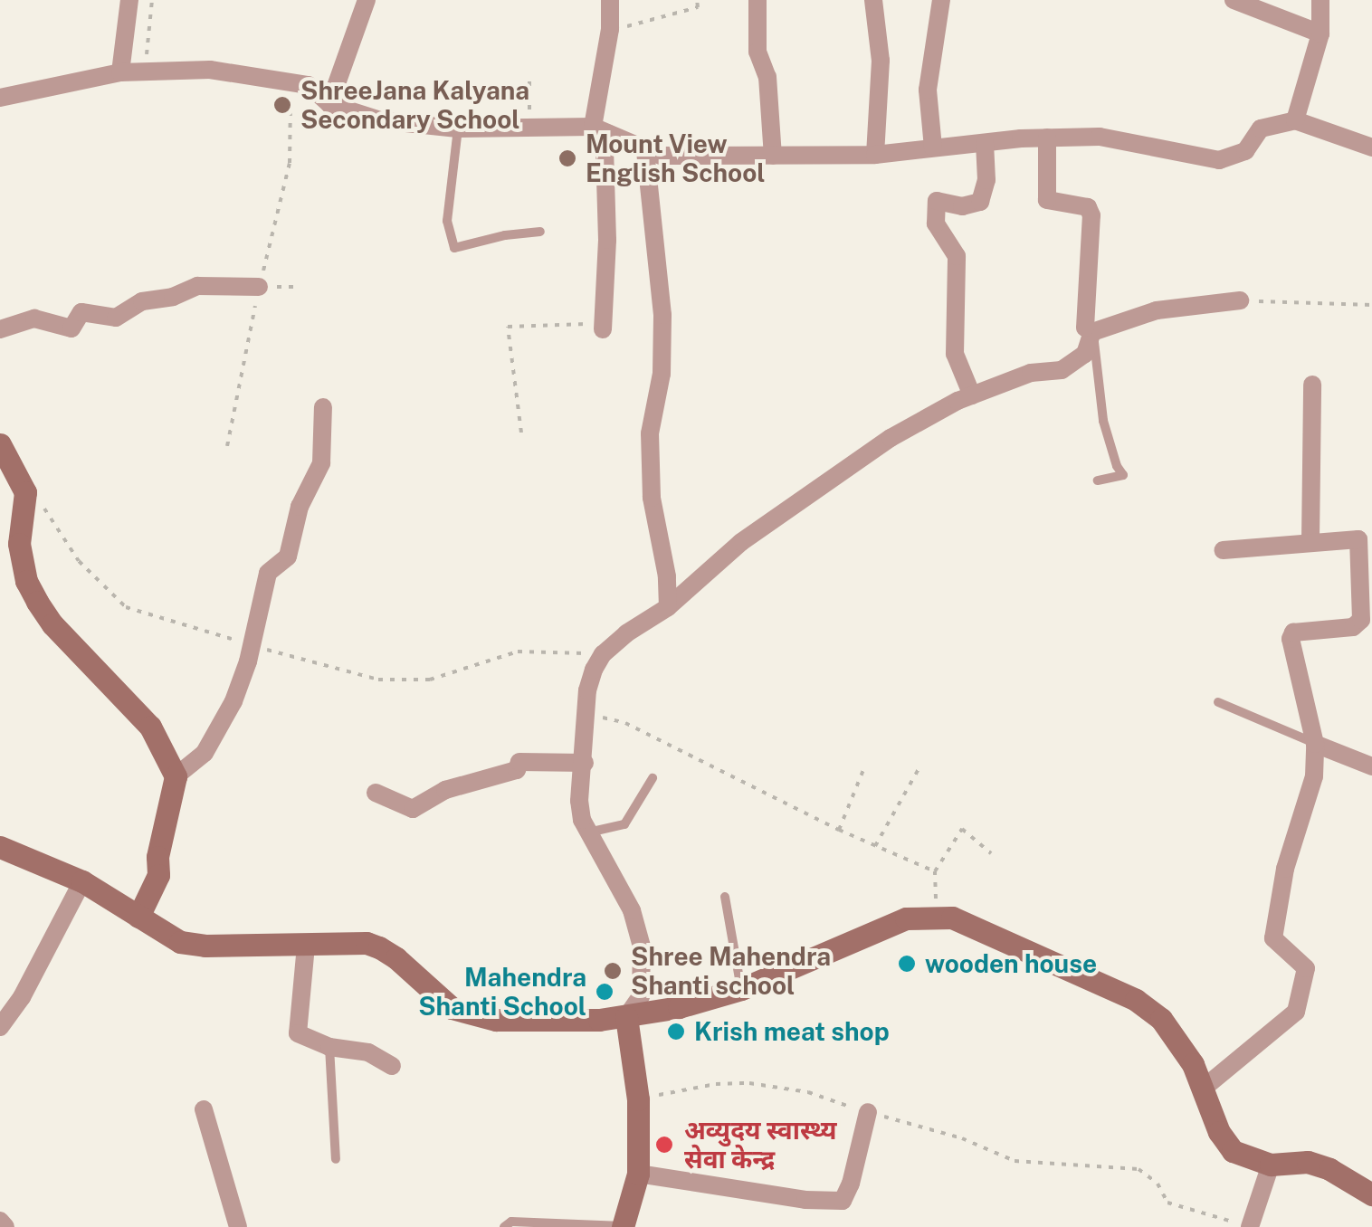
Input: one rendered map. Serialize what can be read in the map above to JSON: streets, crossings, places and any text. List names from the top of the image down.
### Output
{
  "places": [
    "ShreeJana Kalyana Secondary School",
    "Mount View English School",
    "wooden house",
    "Shree Mahendra Shanti school",
    "Mahendra Shanti School",
    "Krish meat shop",
    "अव्युदय स्वास्थ्य सेवा केन्द्र"
  ]
}
